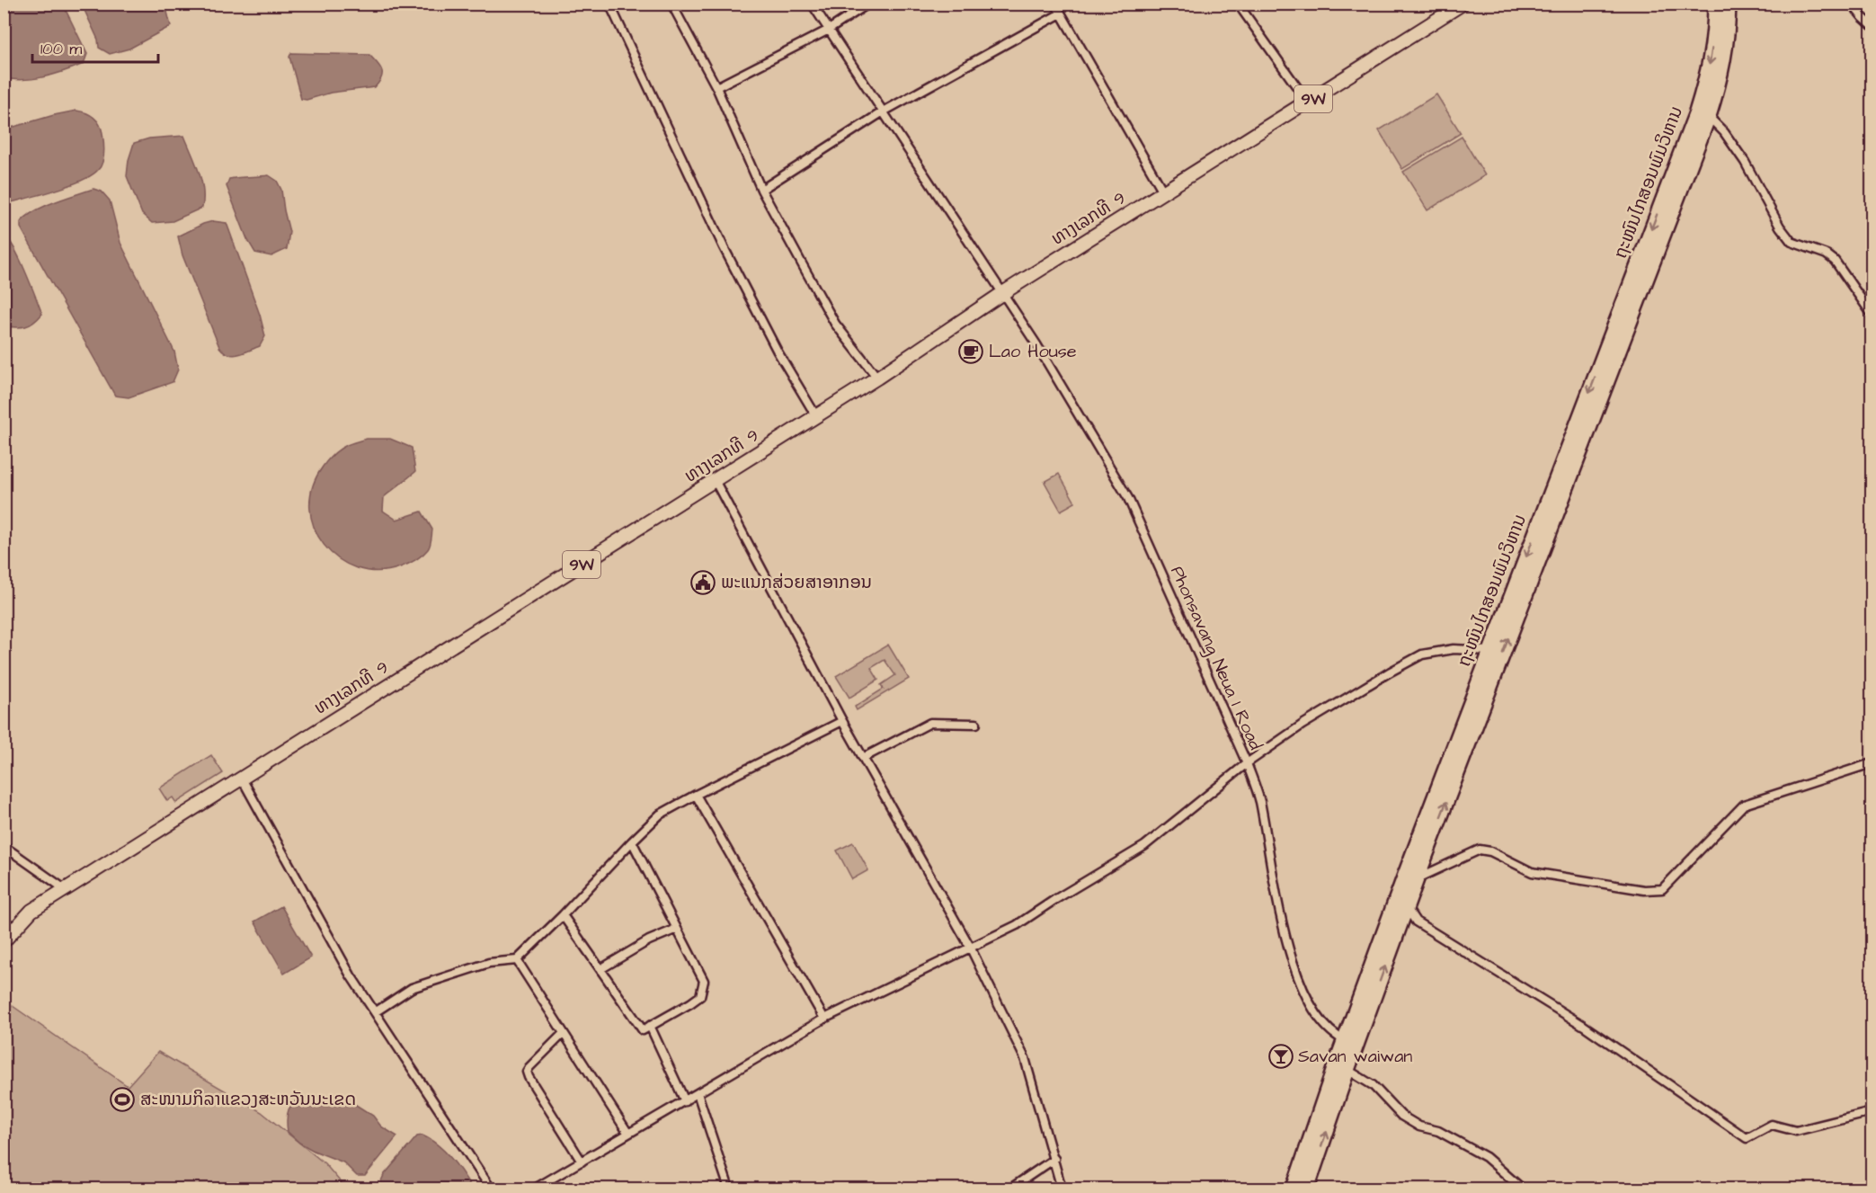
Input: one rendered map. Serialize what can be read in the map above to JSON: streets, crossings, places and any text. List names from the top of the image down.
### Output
{
  "streets": {
    "highway": ["ຖະໜົນໄກສອນພົມວິຫານ"],
    "main road": ["9W", "ທາງເລກທີ 9"],
    "street": ["Phonsavang Neua 1 Road"]
  },
  "crossings": [
    ["ຖະໜົນໄກສອນພົມວິຫານ", "Phonsavang Neua 1 Road"],
    ["ທາງເລກທີ 9", "Phonsavang Neua 1 Road"]
  ],
  "places": {
    "cafe": ["Lao House"],
    "public building": ["ພະແນກສ່ວຍສາອາກອນ"],
    "bar": ["Savan waiwan"],
    "sports": ["ສະໜາມກິລາແຂວງສະຫວັນນະເຂດ"]
  },
  "scale_bar": "100 m"
}
